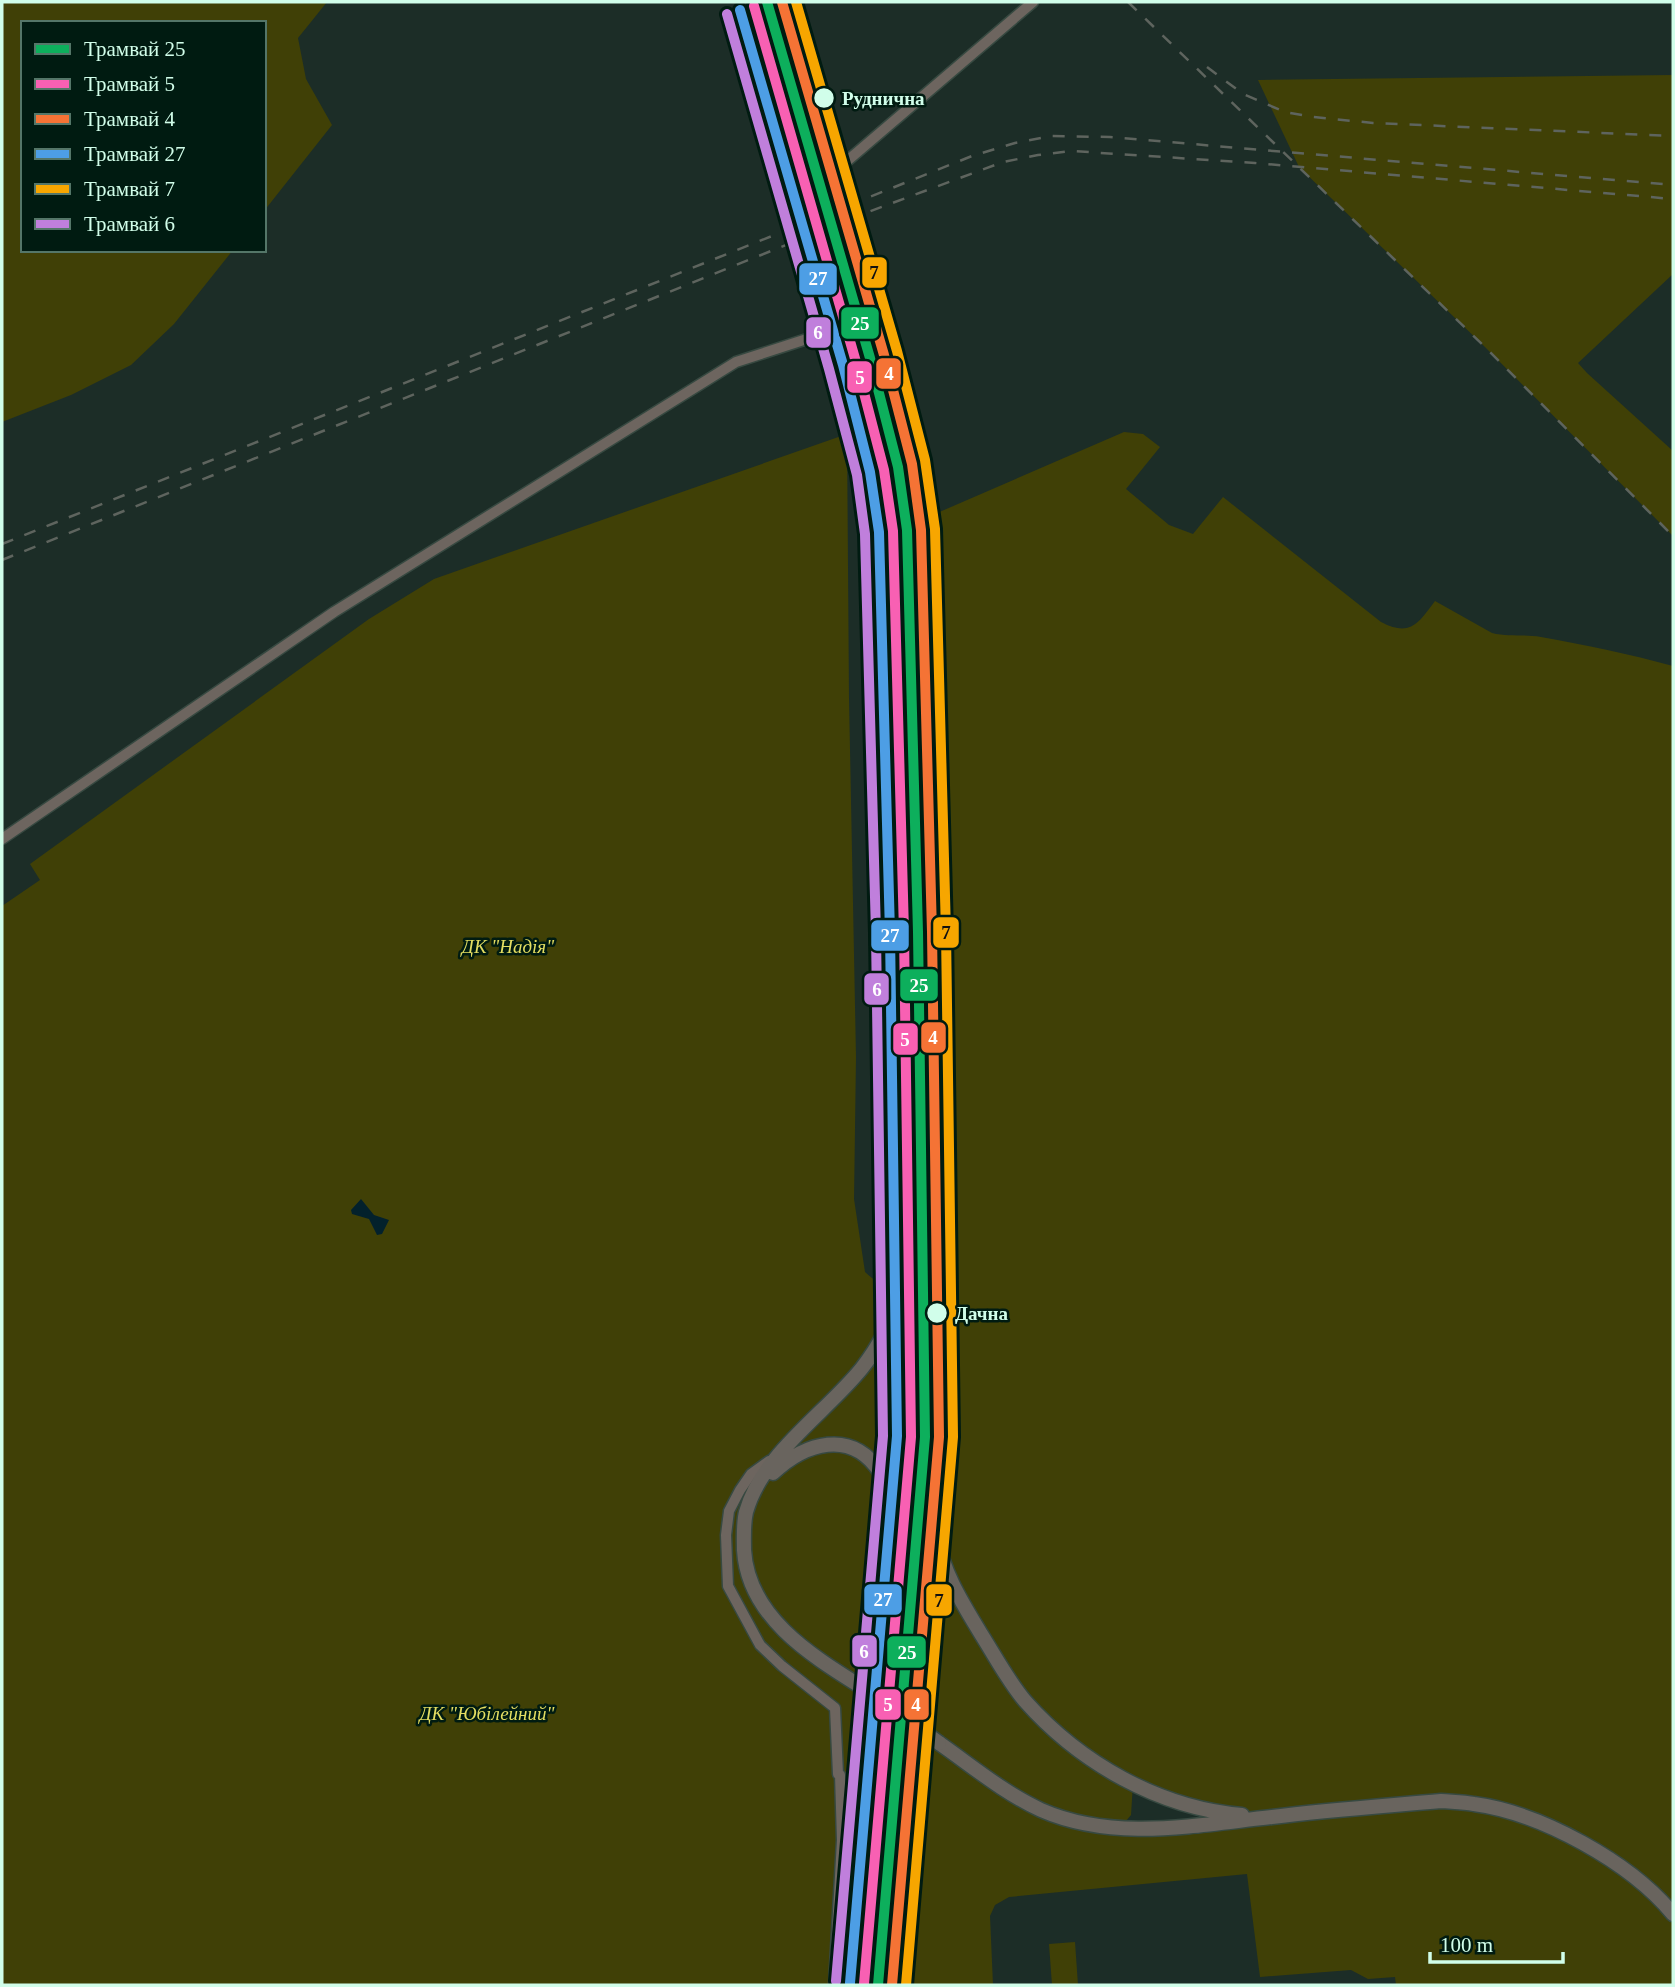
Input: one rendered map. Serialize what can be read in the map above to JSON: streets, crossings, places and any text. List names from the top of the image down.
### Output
{
  "parks": ["ДК \"Надія\"", "ДК \"Юбілейний\""],
  "places": ["Руднична", "Дачна"],
  "lines": [
    "tram line 25",
    "tram line 4",
    "tram line 7",
    "tram line 5",
    "tram line 27",
    "tram line 6"
  ],
  "legend": [
    "Трамвай 25",
    "Трамвай 5",
    "Трамвай 4",
    "Трамвай 27",
    "Трамвай 7",
    "Трамвай 6"
  ],
  "scale_bar": "100 m"
}
